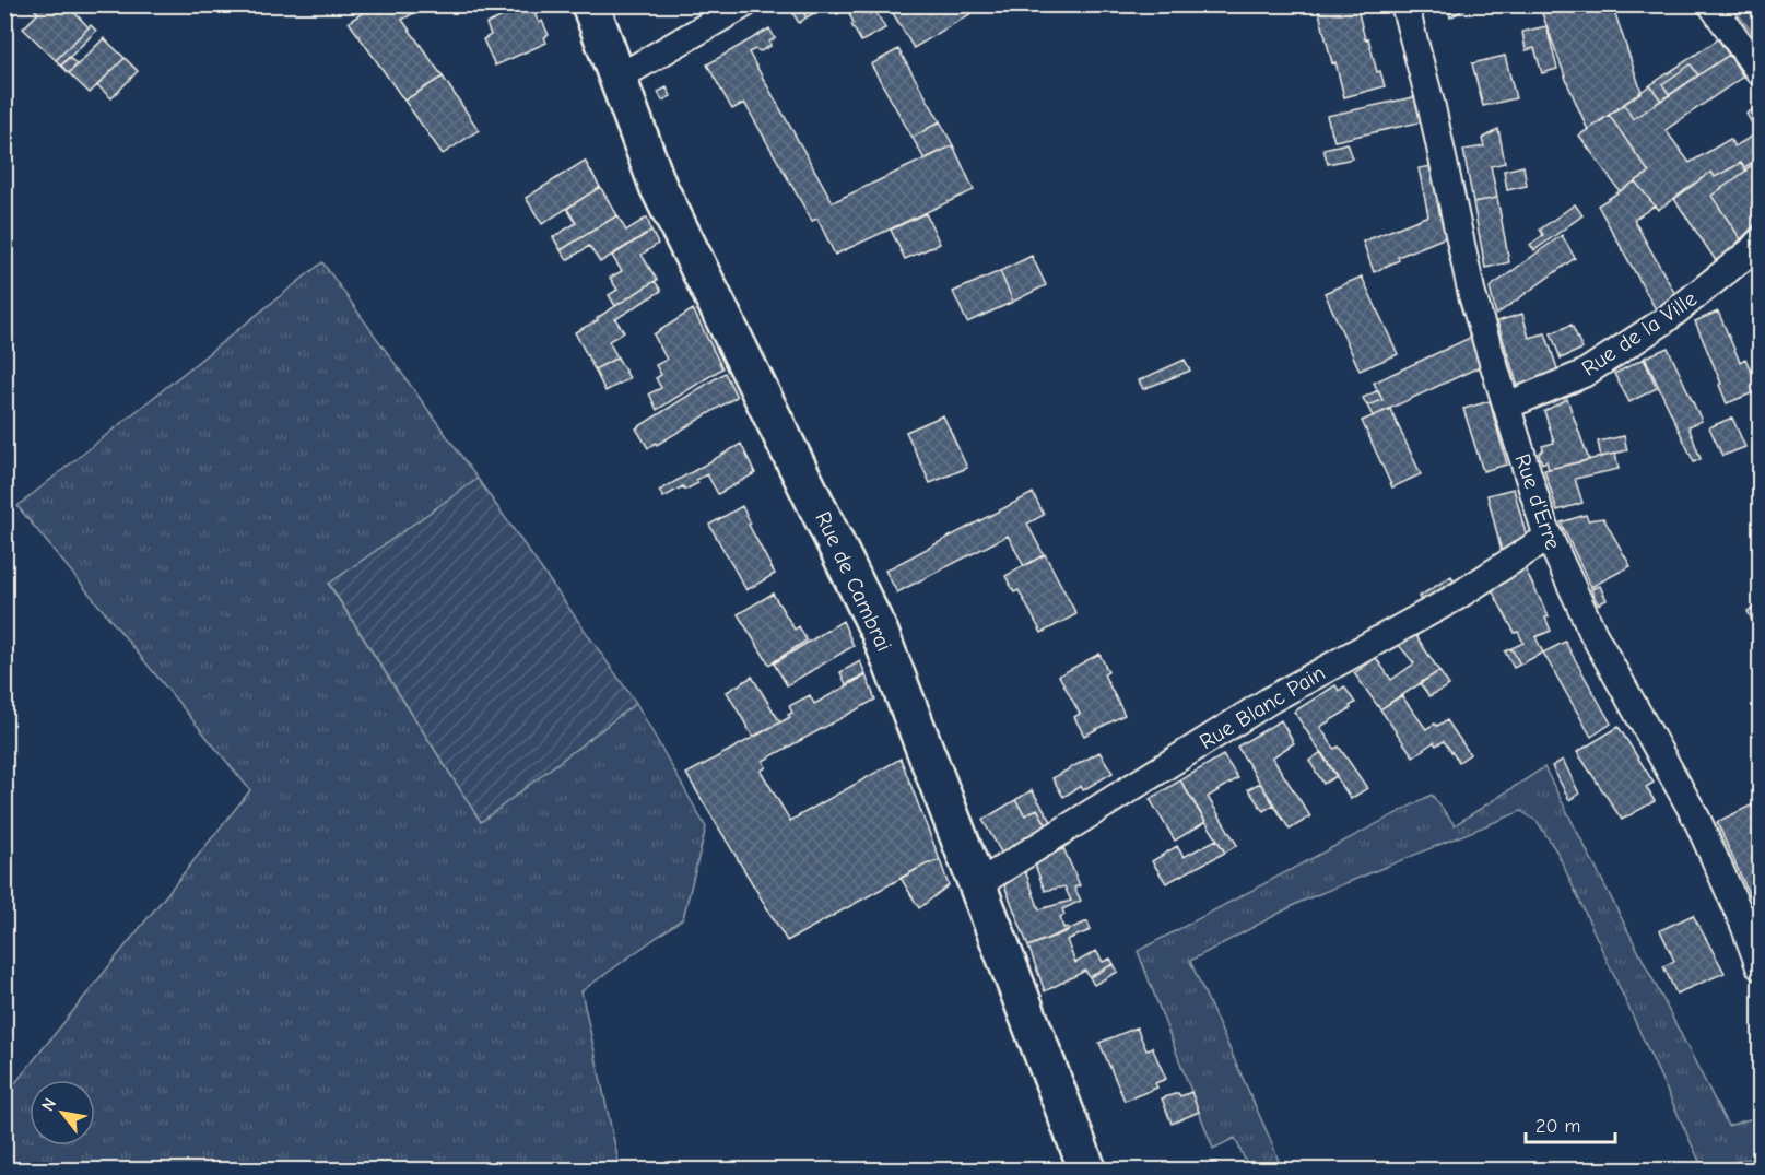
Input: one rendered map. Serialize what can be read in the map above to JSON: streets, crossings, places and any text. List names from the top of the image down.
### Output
{
  "streets": {
    "street": [
      "Rue de la Ville",
      "Rue d'Erre",
      "Rue de Cambrai",
      "Rue Blanc Pain"
    ]
  },
  "crossings": [
    ["Rue de la Ville", "Rue d'Erre"],
    ["Rue d'Erre", "Rue Blanc Pain"],
    ["Rue de Cambrai", "Rue Blanc Pain"]
  ],
  "scale_bar": "20 m",
  "north": "top left"
}
